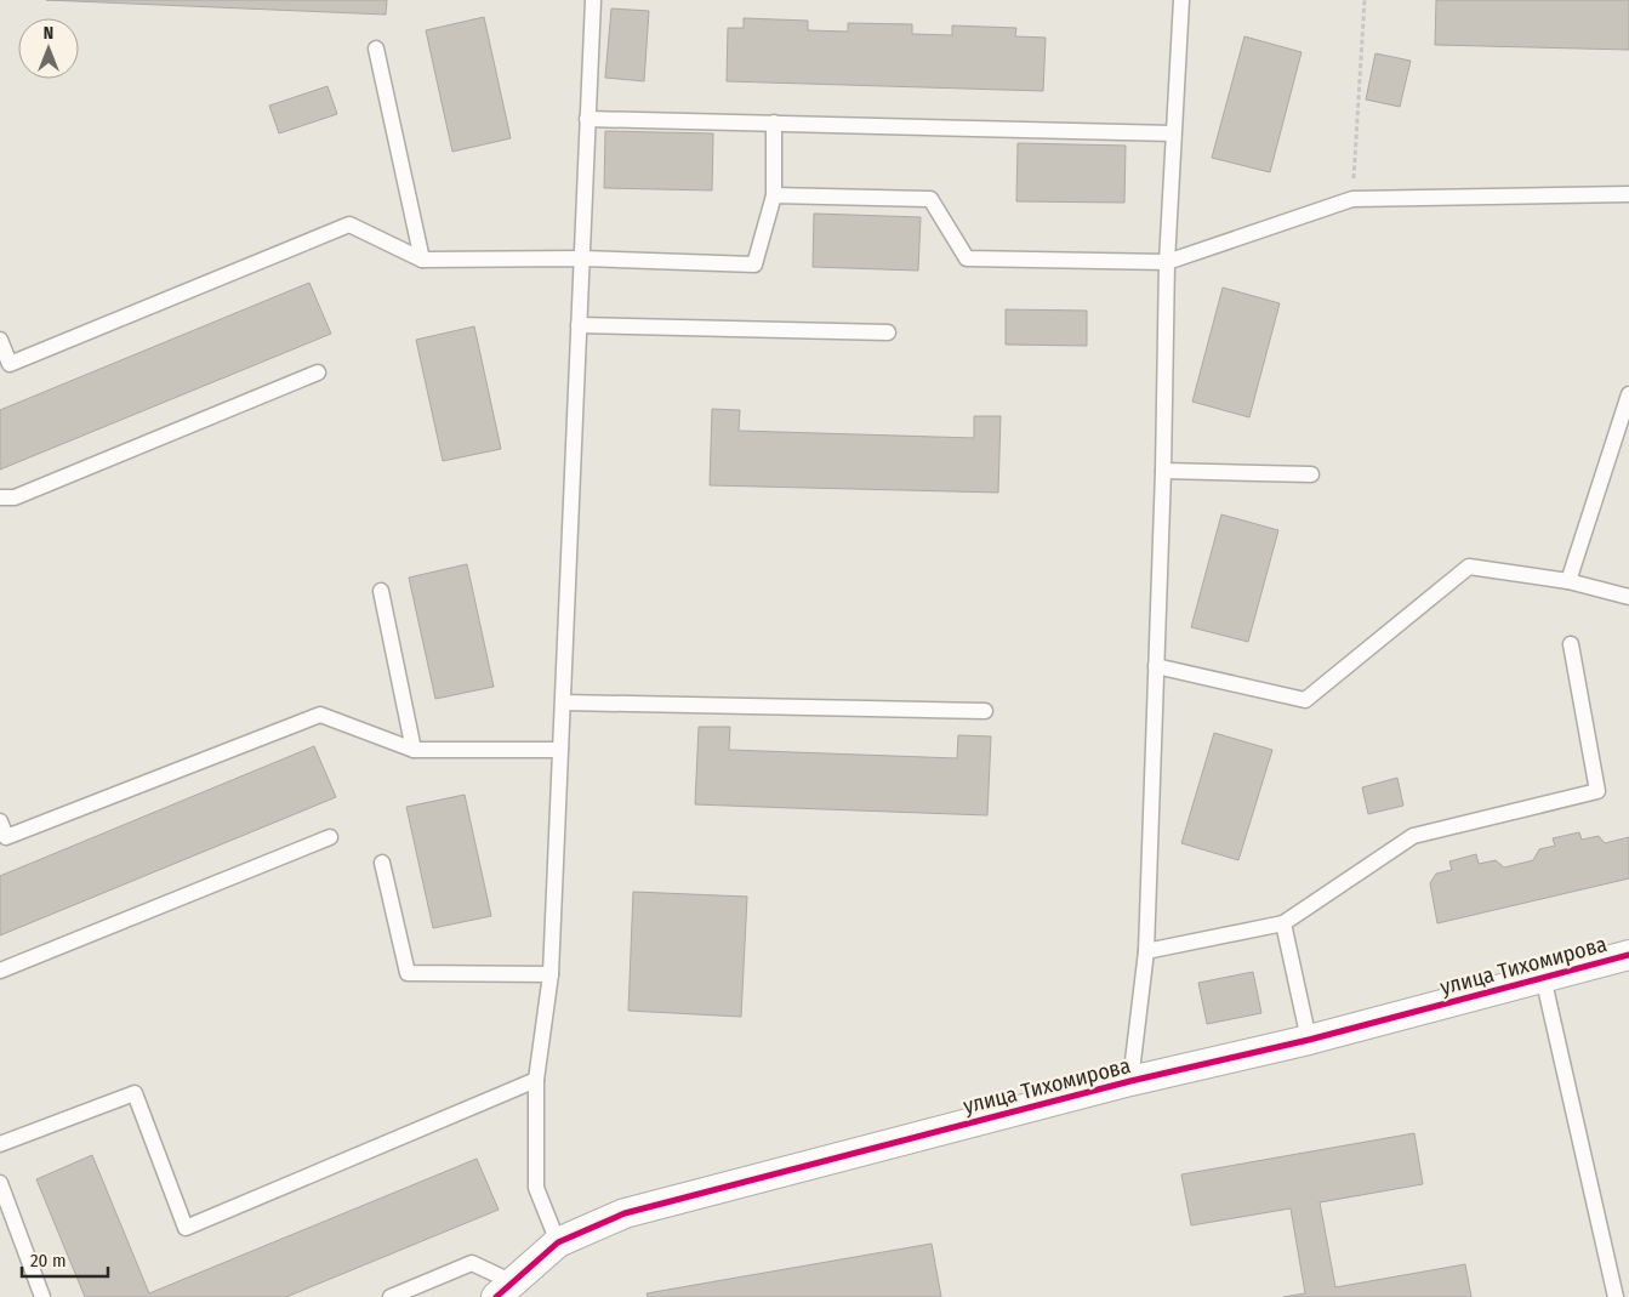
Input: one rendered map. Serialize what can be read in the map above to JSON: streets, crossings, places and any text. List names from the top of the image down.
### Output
{
  "streets": {
    "street": ["улица Тихомирова"]
  },
  "scale_bar": "20 m",
  "north": "top"
}
